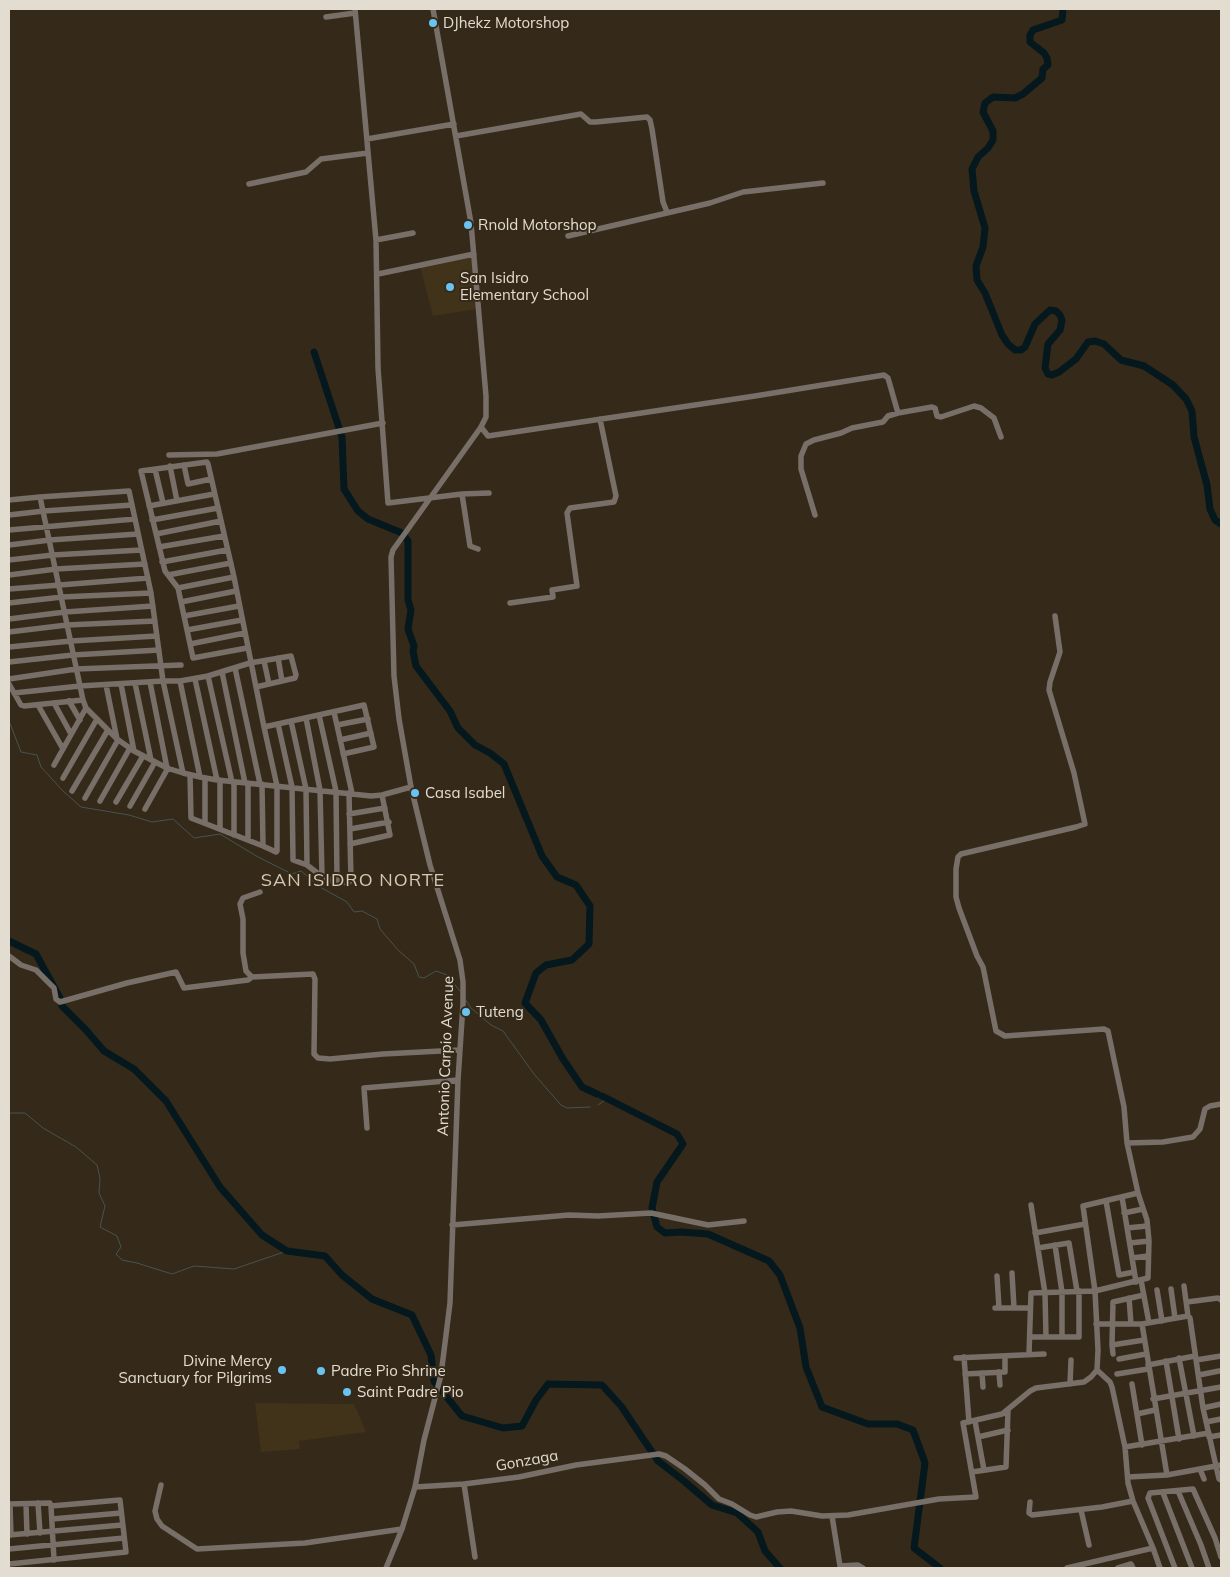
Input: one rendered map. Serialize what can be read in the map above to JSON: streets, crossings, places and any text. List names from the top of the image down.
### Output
{
  "streets": {
    "street": ["Antonio Carpio Avenue", "Gonzaga"]
  },
  "crossings": [
    ["Antonio Carpio Avenue", "Gonzaga"]
  ],
  "districts": ["SAN ISIDRO NORTE"],
  "places": [
    "DJhekz Motorshop",
    "Rnold Motorshop",
    "San Isidro Elementary School",
    "Casa Isabel",
    "Tuteng",
    "Divine Mercy Sanctuary for Pilgrims",
    "Padre Pio Shrine",
    "Saint Padre Pio"
  ]
}
